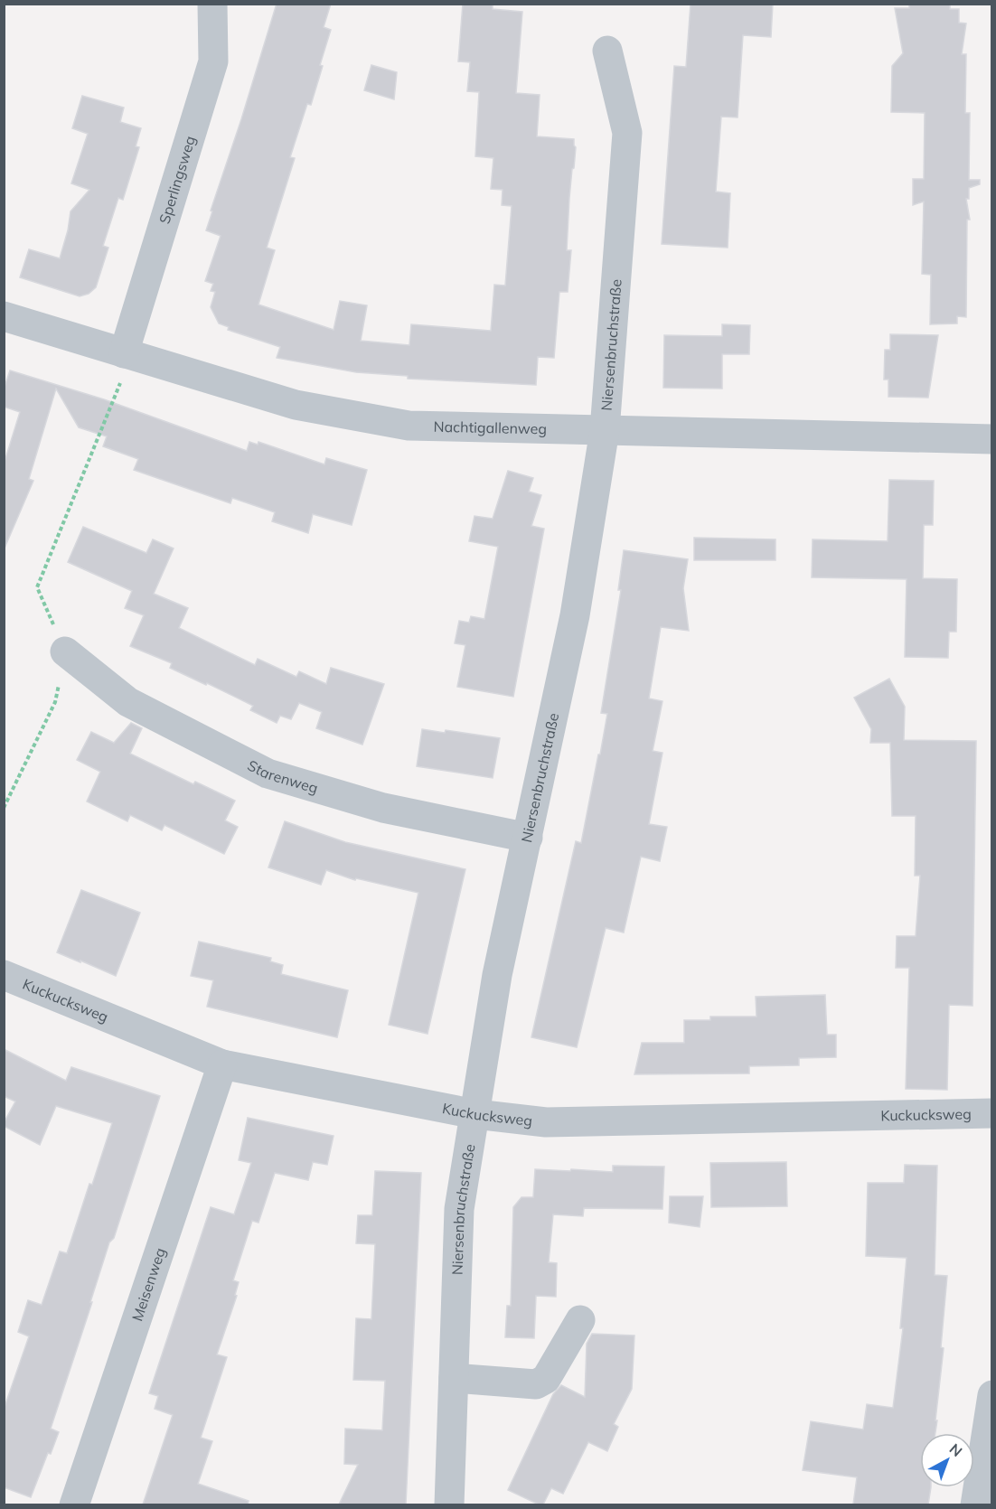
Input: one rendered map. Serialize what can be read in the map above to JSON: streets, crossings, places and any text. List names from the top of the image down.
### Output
{
  "streets": {
    "street": [
      "Sperlingsweg",
      "Niersenbruchstraße",
      "Nachtigallenweg",
      "Starenweg",
      "Kuckucksweg",
      "Meisenweg"
    ]
  },
  "crossings": [
    ["Sperlingsweg", "Nachtigallenweg"],
    ["Niersenbruchstraße", "Nachtigallenweg"],
    ["Niersenbruchstraße", "Starenweg"],
    ["Niersenbruchstraße", "Kuckucksweg"],
    ["Kuckucksweg", "Meisenweg"]
  ],
  "north": "top right"
}
